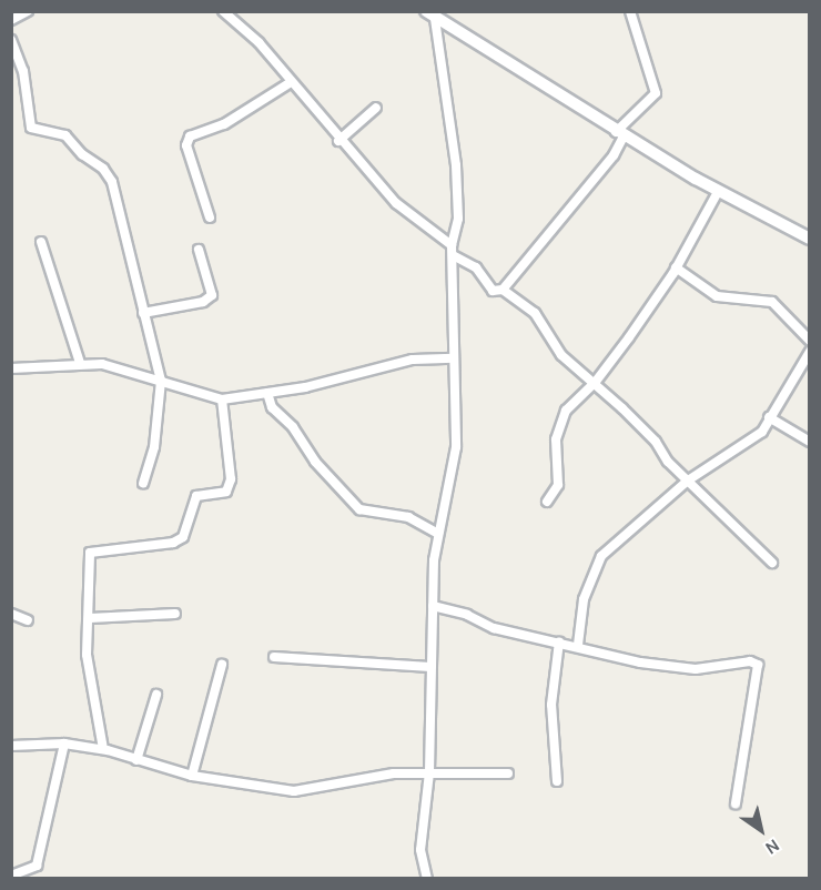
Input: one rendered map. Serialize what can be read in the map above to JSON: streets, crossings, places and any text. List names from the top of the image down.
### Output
{
  "north": "bottom right"
}
